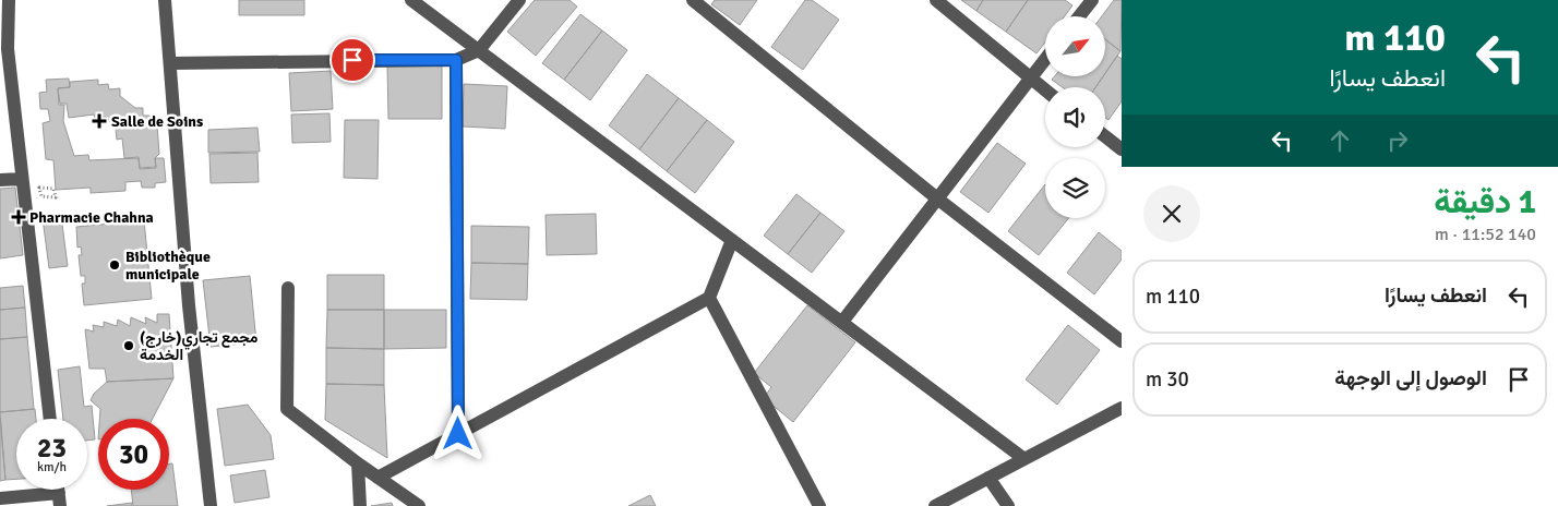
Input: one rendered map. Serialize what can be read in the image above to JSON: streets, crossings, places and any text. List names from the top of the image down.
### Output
{
  "places": {
    "health": ["Salle de Soins", "Pharmacie Chahna"],
    "other": ["Bibliothèque municipale", "(مجمع تجاري(خارج الخدمة"]
  },
  "north": "top right",
  "page": {
    "turn": ["110 m", "انعطف يسارًا"],
    "heading": ["1 دقيقة", "140 m · 11:52"],
    "list": [
      {
        "name": "انعطف يسارًا",
        "value": "110 m"
      },
      {
        "name": "الوصول إلى الوجهة",
        "value": "30 m"
      }
    ],
    "speed": "23 km/h",
    "limit": "30"
  }
}
